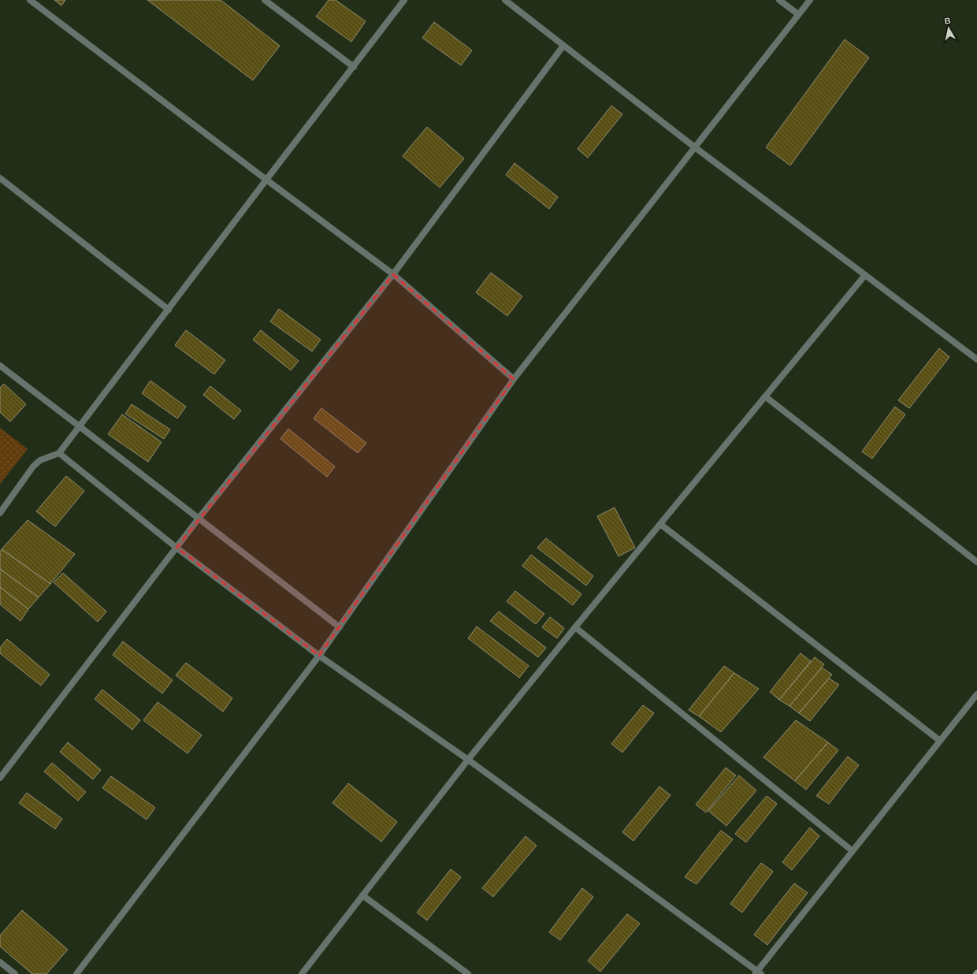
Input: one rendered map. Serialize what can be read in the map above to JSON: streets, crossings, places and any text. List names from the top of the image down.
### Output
{
  "north": "top"
}
